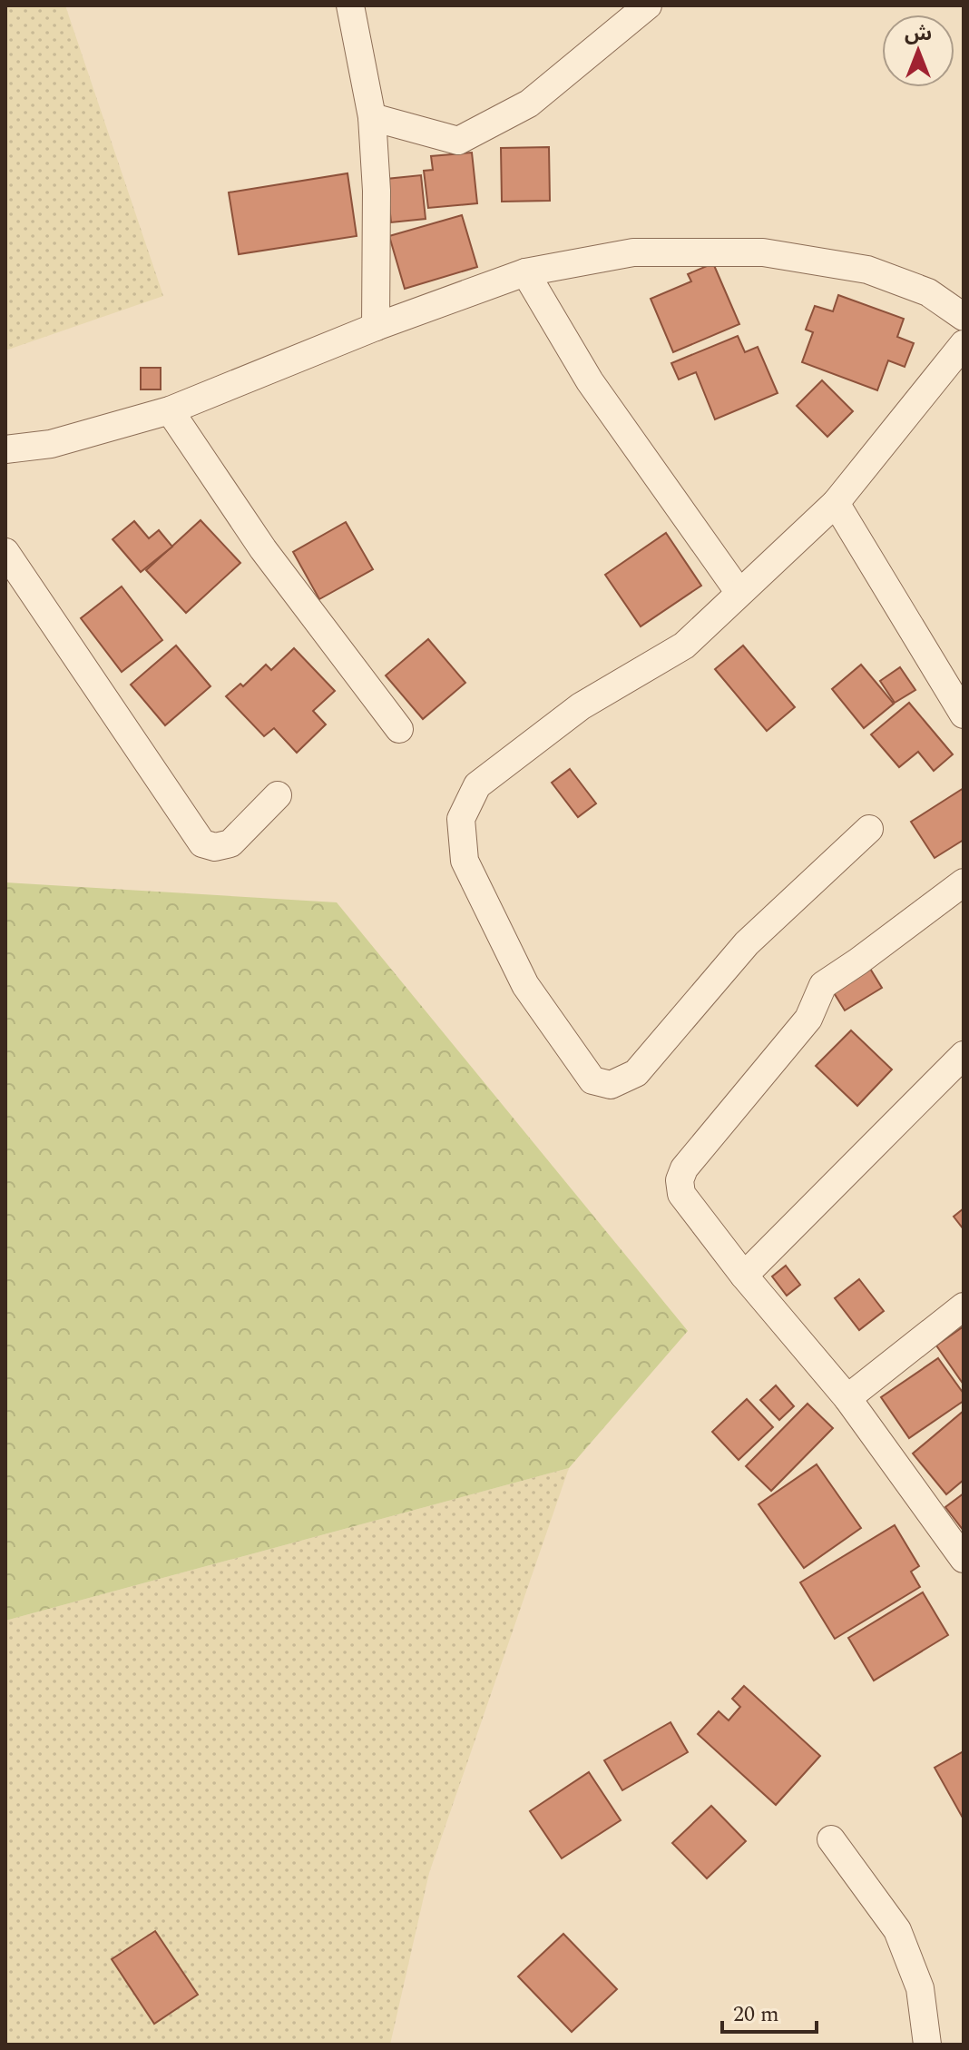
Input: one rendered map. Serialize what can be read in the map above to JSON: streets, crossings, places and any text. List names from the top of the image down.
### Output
{
  "scale_bar": "20 m",
  "north": "top"
}
